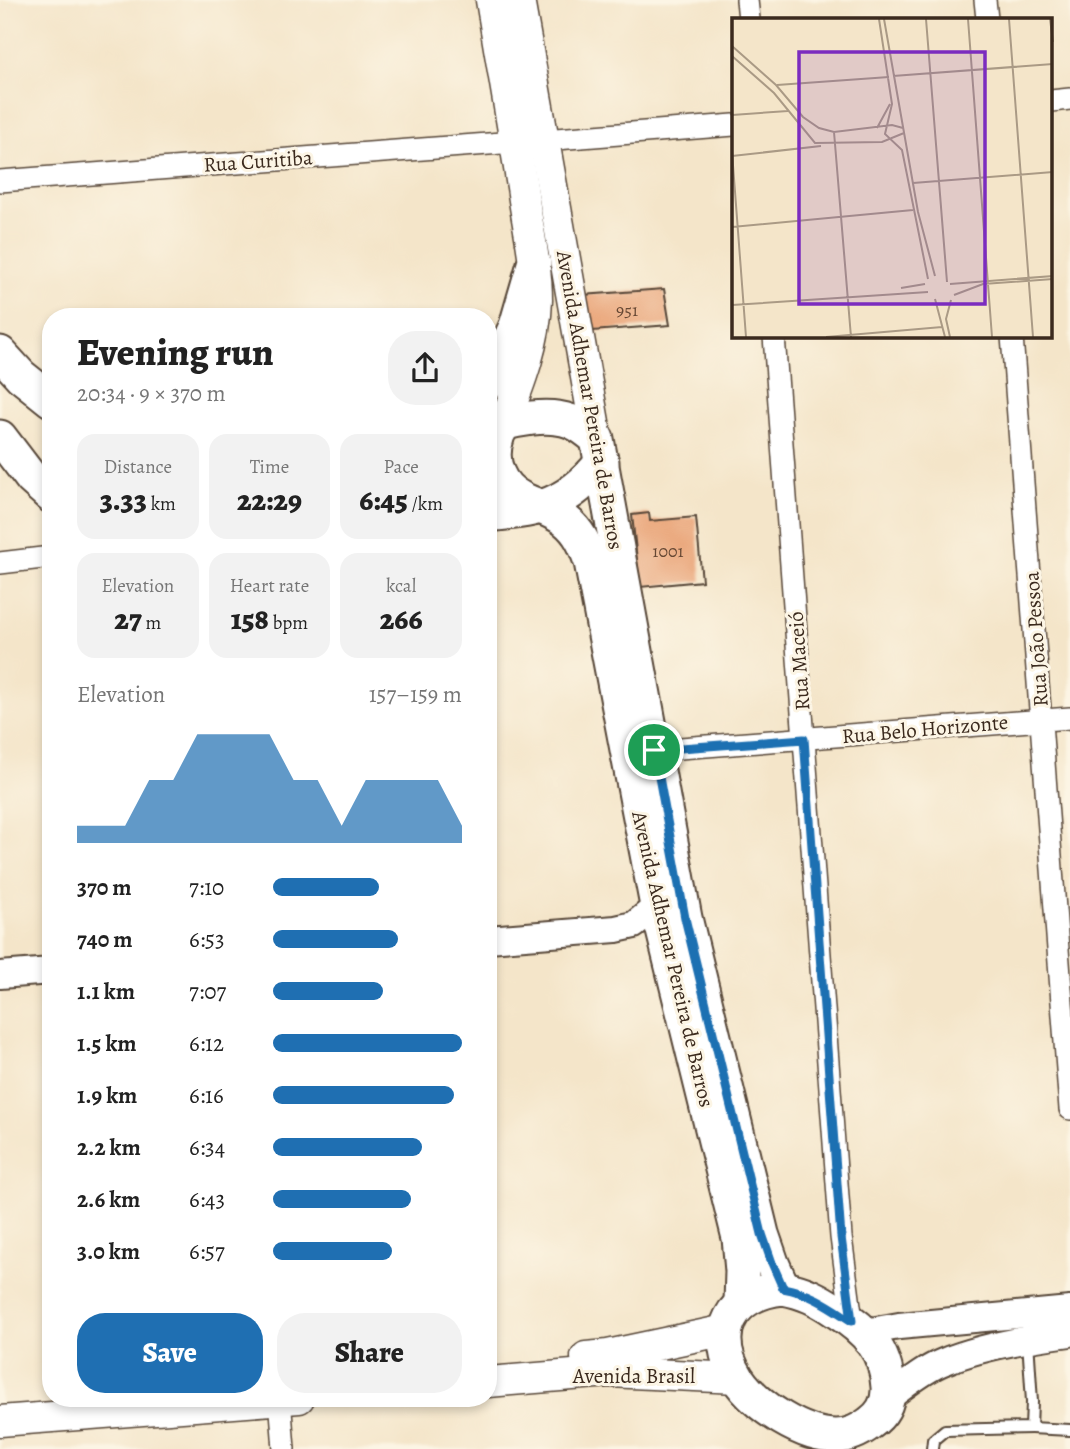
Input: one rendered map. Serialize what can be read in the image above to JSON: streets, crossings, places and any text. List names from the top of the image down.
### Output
{
  "streets": {
    "main road": ["Avenida Adhemar Pereira de Barros", "Avenida Brasil"],
    "street": [
      "Rua Curitiba",
      "Rua João Pessoa",
      "Rua Maceió",
      "Rua Belo Horizonte"
    ]
  },
  "crossings": [
    ["Rua Curitiba", "Avenida Adhemar Pereira de Barros"],
    ["Avenida Adhemar Pereira de Barros", "Rua Maceió"],
    ["Avenida Adhemar Pereira de Barros", "Rua Belo Horizonte"],
    ["Avenida Adhemar Pereira de Barros", "Avenida Brasil"],
    ["Rua João Pessoa", "Rua Belo Horizonte"],
    ["Rua Maceió", "Rua Belo Horizonte"],
    ["Rua Maceió", "Avenida Brasil"]
  ],
  "house_numbers": ["951", "1001"],
  "page": {
    "heading": ["Evening run", "20:34 · 9 × 370 m"],
    "stats": [
      ["Distance", "3.33 km"],
      ["Time", "22:29"],
      ["Pace", "6:45 /km"],
      ["Elevation", "27 m"],
      ["Heart rate", "158 bpm"],
      ["kcal", "266"]
    ],
    "chart": ["Elevation", "157–159 m"],
    "list": [
      {
        "name": "370 m",
        "note": "7:10"
      },
      {
        "name": "740 m",
        "note": "6:53"
      },
      {
        "name": "1.1 km",
        "note": "7:07"
      },
      {
        "name": "1.5 km",
        "note": "6:12"
      },
      {
        "name": "1.9 km",
        "note": "6:16"
      },
      {
        "name": "2.2 km",
        "note": "6:34"
      },
      {
        "name": "2.6 km",
        "note": "6:43"
      },
      {
        "name": "3.0 km",
        "note": "6:57"
      }
    ],
    "buttons": ["Save", "Share"]
  }
}
